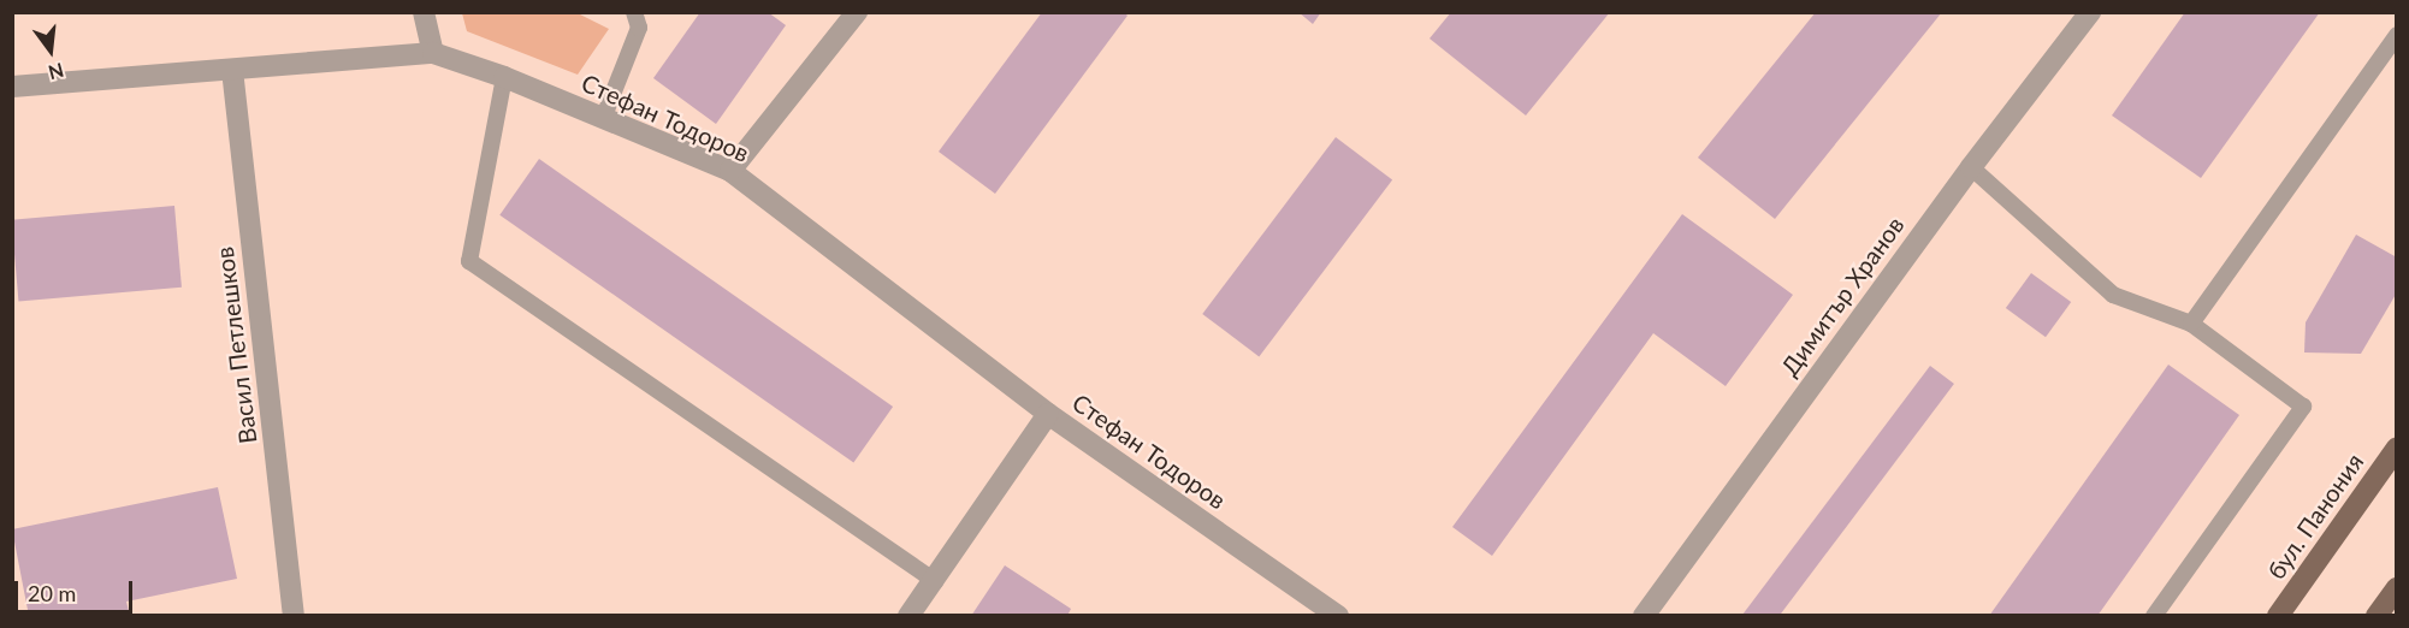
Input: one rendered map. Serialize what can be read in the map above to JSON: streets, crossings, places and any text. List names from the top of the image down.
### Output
{
  "streets": {
    "main road": ["бул. Панония"],
    "street": ["Стефан Тодоров", "Димитър Хранов", "Васил Петлешков"]
  },
  "crossings": [
    ["Стефан Тодоров", "Васил Петлешков"]
  ],
  "scale_bar": "20 m",
  "north": "bottom"
}
